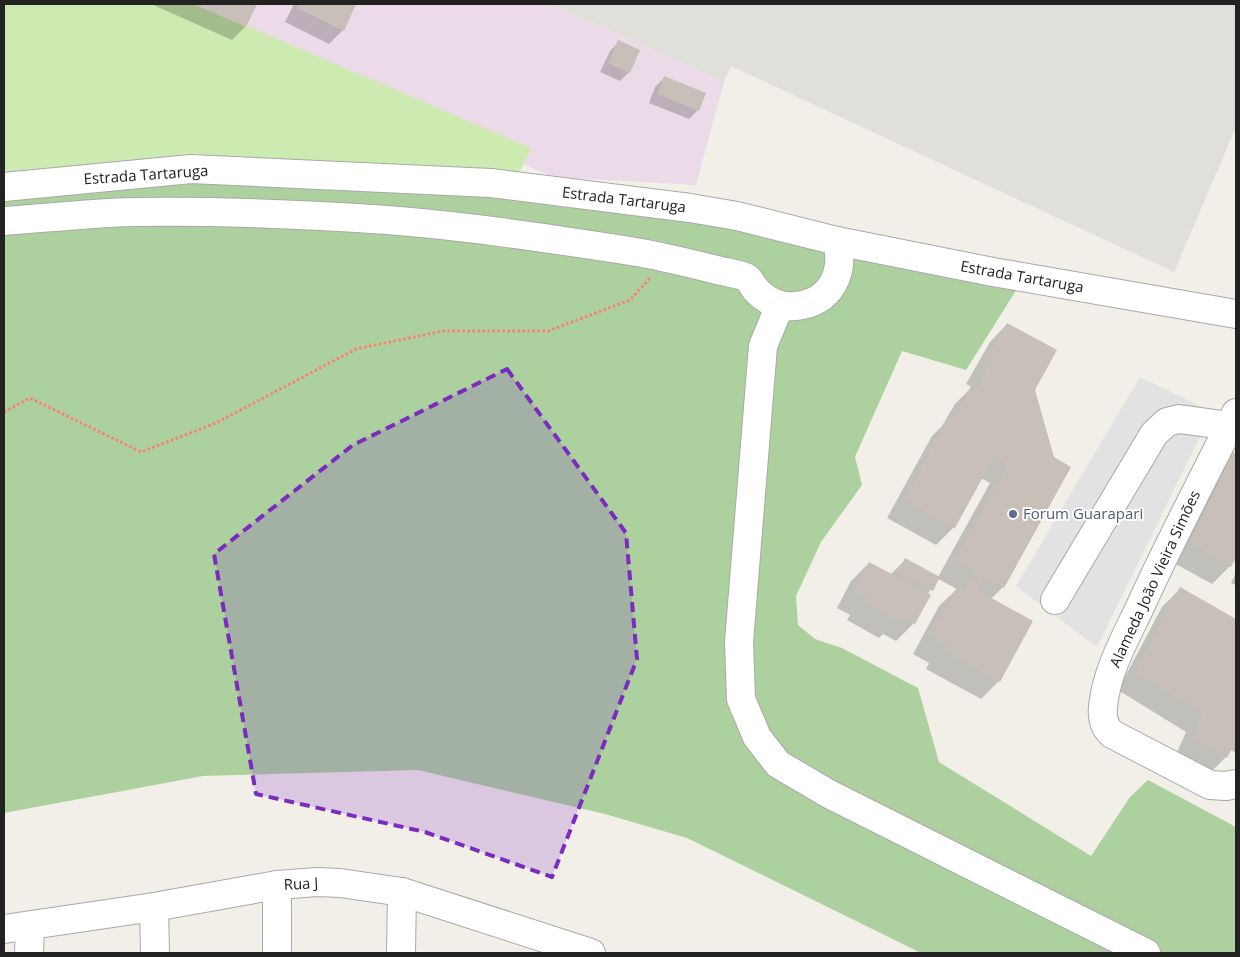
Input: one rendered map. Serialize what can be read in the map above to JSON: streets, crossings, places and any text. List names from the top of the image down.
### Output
{
  "streets": {
    "street": ["Estrada Tartaruga", "Alameda João Vieira Simões", "Rua J"]
  },
  "places": ["Forum Guarapari"]
}
